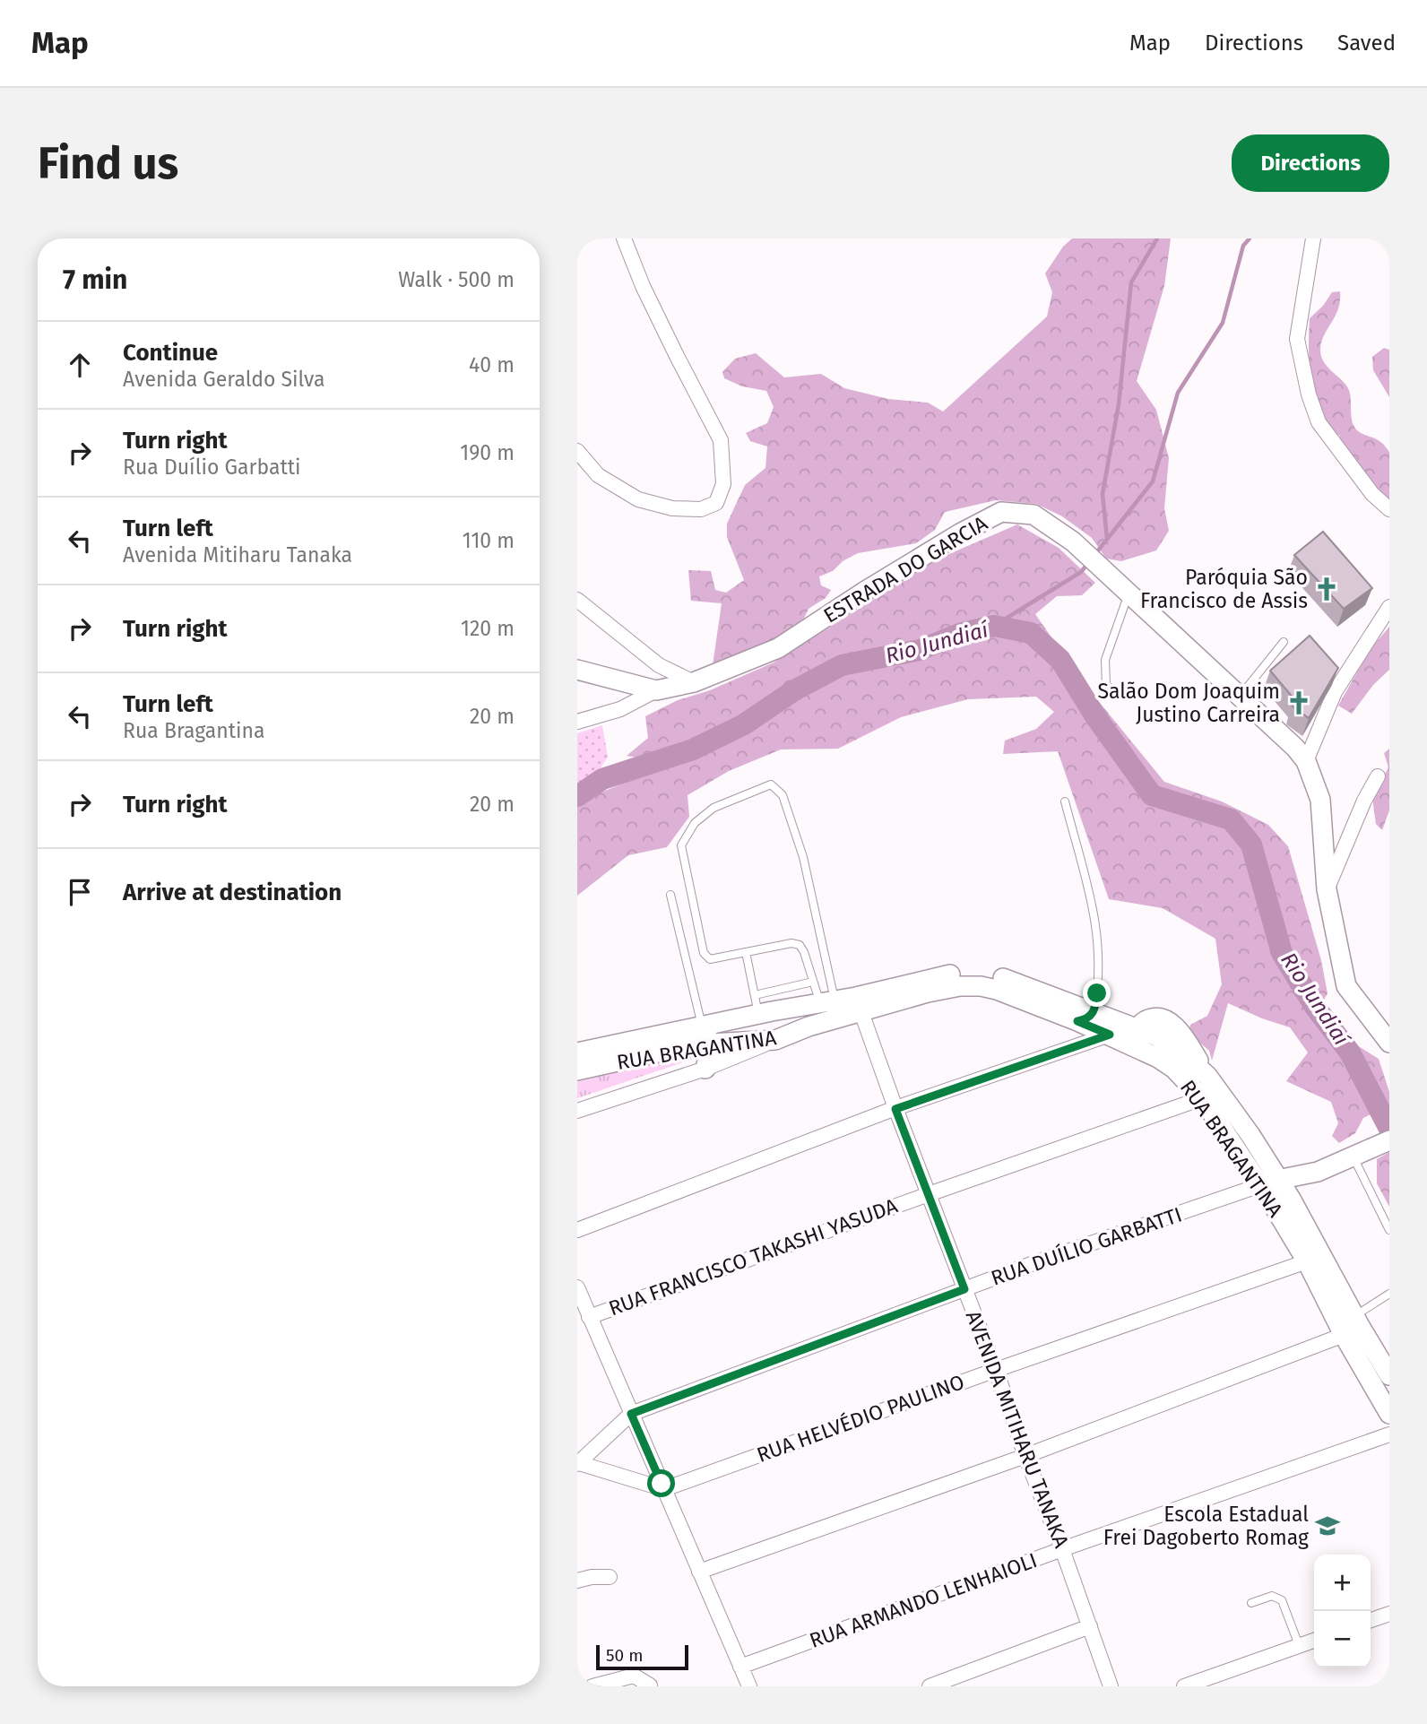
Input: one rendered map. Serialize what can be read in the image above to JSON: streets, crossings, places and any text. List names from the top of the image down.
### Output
{
  "streets": {
    "main road": ["ESTRADA DO GARCIA", "RUA BRAGANTINA"],
    "street": [
      "RUA DUÍLIO GARBATTI",
      "RUA FRANCISCO TAKASHI YASUDA",
      "RUA HELVÉDIO PAULINO",
      "AVENIDA MITIHARU TANAKA",
      "RUA ARMANDO LENHAIOLI"
    ]
  },
  "crossings": [
    ["RUA BRAGANTINA", "RUA DUÍLIO GARBATTI"],
    ["RUA BRAGANTINA", "RUA FRANCISCO TAKASHI YASUDA"],
    ["RUA BRAGANTINA", "RUA HELVÉDIO PAULINO"],
    ["RUA BRAGANTINA", "AVENIDA MITIHARU TANAKA"],
    ["RUA DUÍLIO GARBATTI", "AVENIDA MITIHARU TANAKA"],
    ["RUA FRANCISCO TAKASHI YASUDA", "AVENIDA MITIHARU TANAKA"],
    ["RUA HELVÉDIO PAULINO", "AVENIDA MITIHARU TANAKA"],
    ["AVENIDA MITIHARU TANAKA", "RUA ARMANDO LENHAIOLI"]
  ],
  "water": ["Rio Jundiaí"],
  "places": {
    "church": ["Paróquia São Francisco de Assis", "Salão Dom Joaquim Justino Carreira"],
    "school or university": ["Escola Estadual Frei Dagoberto Romag"]
  },
  "scale_bar": "50 m",
  "page": {
    "header": "Map",
    "nav": ["Map", "Directions", "Saved"],
    "buttons": "Directions",
    "title": "Find us",
    "heading": ["7 min", "Walk · 500 m"],
    "list": [
      ["Continue", "Avenida Geraldo Silva", "40 m"],
      ["Turn right", "Rua Duílio Garbatti", "190 m"],
      ["Turn left", "Avenida Mitiharu Tanaka", "110 m"],
      ["Turn right", "120 m"],
      ["Turn left", "Rua Bragantina", "20 m"],
      ["Turn right", "20 m"],
      "Arrive at destination"
    ],
    "map_buttons": ["+", "−"],
    "scale": "50 m"
  }
}
